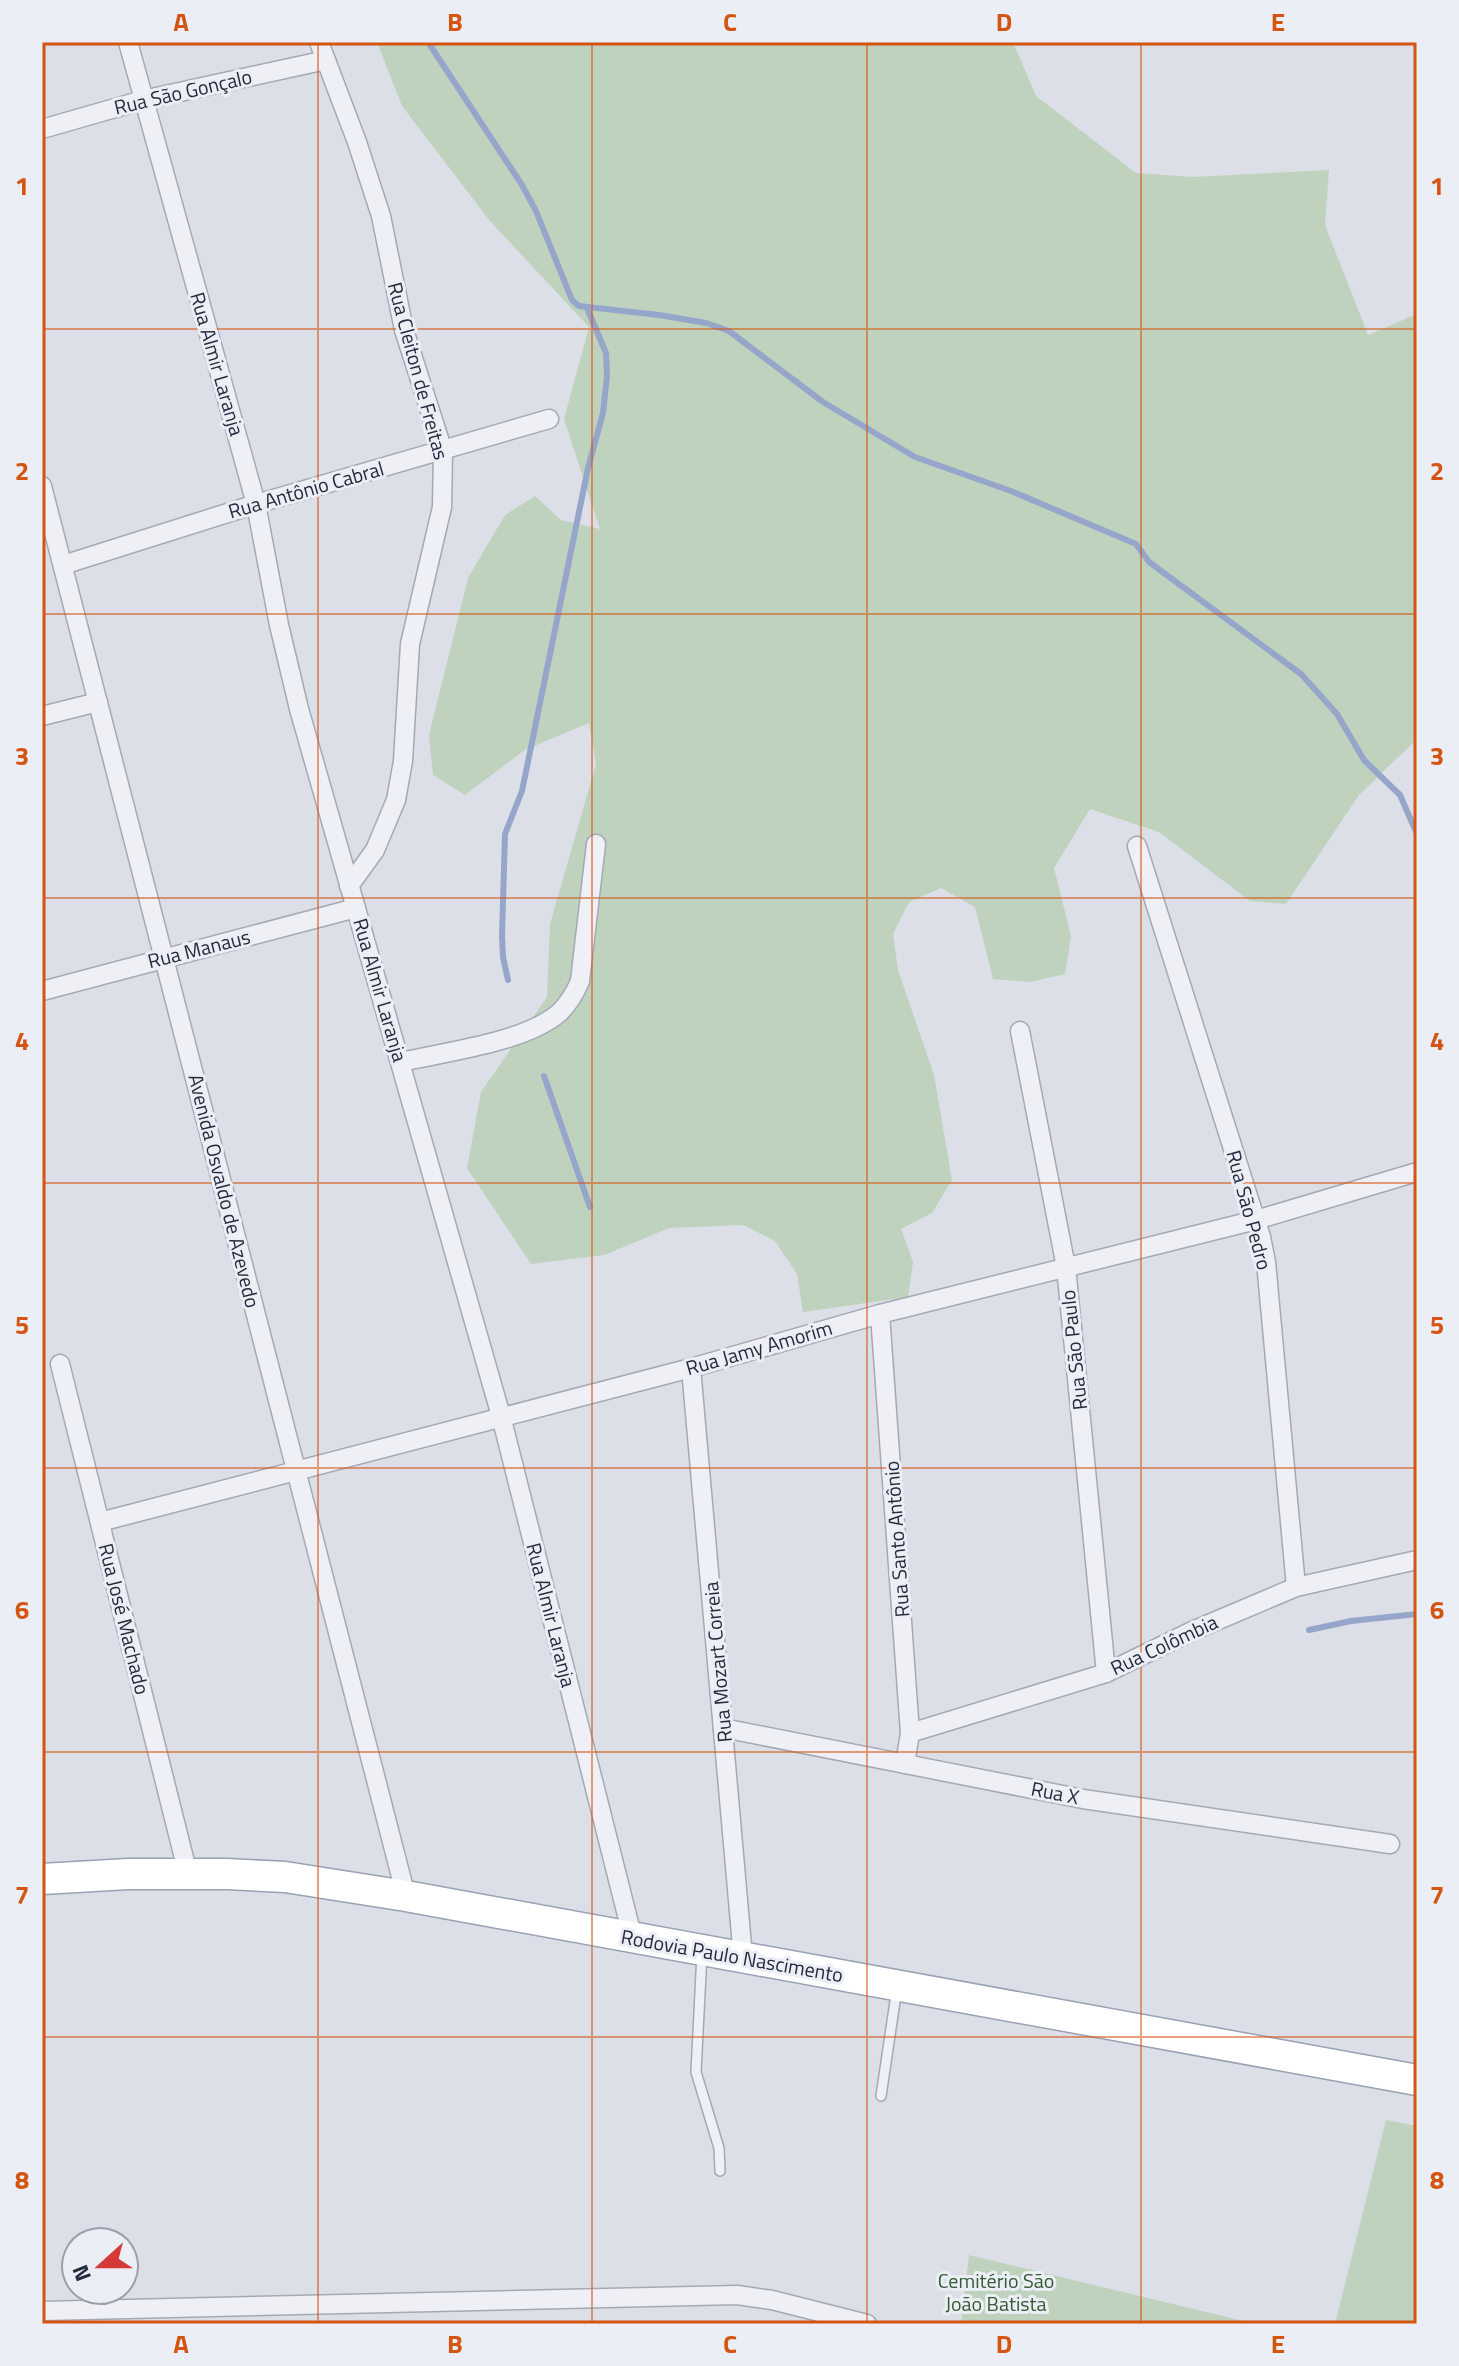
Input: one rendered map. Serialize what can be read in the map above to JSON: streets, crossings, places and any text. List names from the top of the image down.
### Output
{
  "streets": {
    "main road": ["Rodovia Paulo Nascimento"],
    "street": [
      "Rua São Gonçalo",
      "Rua Almir Laranja",
      "Rua Cleiton de Freitas",
      "Rua Antônio Cabral",
      "Rua Manaus",
      "Avenida Osvaldo de Azevedo",
      "Rua São Pedro",
      "Rua Jamy Amorim",
      "Rua São Paulo",
      "Rua Santo Antônio",
      "Rua José Machado",
      "Rua Colômbia",
      "Rua Mozart Correia",
      "Rua X"
    ]
  },
  "crossings": [
    ["Rua São Gonçalo", "Rua Almir Laranja"],
    ["Rua São Gonçalo", "Rua Cleiton de Freitas"],
    ["Rua Almir Laranja", "Rua Cleiton de Freitas"],
    ["Rua Almir Laranja", "Rua Antônio Cabral"],
    ["Rua Almir Laranja", "Rua Manaus"],
    ["Rua Almir Laranja", "Rua Jamy Amorim"],
    ["Rua Almir Laranja", "Rodovia Paulo Nascimento"],
    ["Rua Cleiton de Freitas", "Rua Antônio Cabral"],
    ["Rua Antônio Cabral", "Avenida Osvaldo de Azevedo"],
    ["Rua Manaus", "Avenida Osvaldo de Azevedo"],
    ["Avenida Osvaldo de Azevedo", "Rua Jamy Amorim"],
    ["Avenida Osvaldo de Azevedo", "Rodovia Paulo Nascimento"],
    ["Rua São Pedro", "Rua Jamy Amorim"],
    ["Rua São Pedro", "Rua Colômbia"],
    ["Rua Jamy Amorim", "Rua São Paulo"],
    ["Rua Jamy Amorim", "Rua Santo Antônio"],
    ["Rua Jamy Amorim", "Rua José Machado"],
    ["Rua Jamy Amorim", "Rua Mozart Correia"],
    ["Rua São Paulo", "Rua Colômbia"],
    ["Rua Santo Antônio", "Rua Colômbia"],
    ["Rua Santo Antônio", "Rua X"],
    ["Rua José Machado", "Rodovia Paulo Nascimento"],
    ["Rua Mozart Correia", "Rua X"],
    ["Rua Mozart Correia", "Rodovia Paulo Nascimento"]
  ],
  "parks": ["Cemitério São João Batista"],
  "north": "left",
  "grid": {
    "columns": [
      "A",
      "B",
      "C",
      "D",
      "E"
    ],
    "rows": [
      "1",
      "2",
      "3",
      "4",
      "5",
      "6",
      "7",
      "8"
    ]
  }
}
